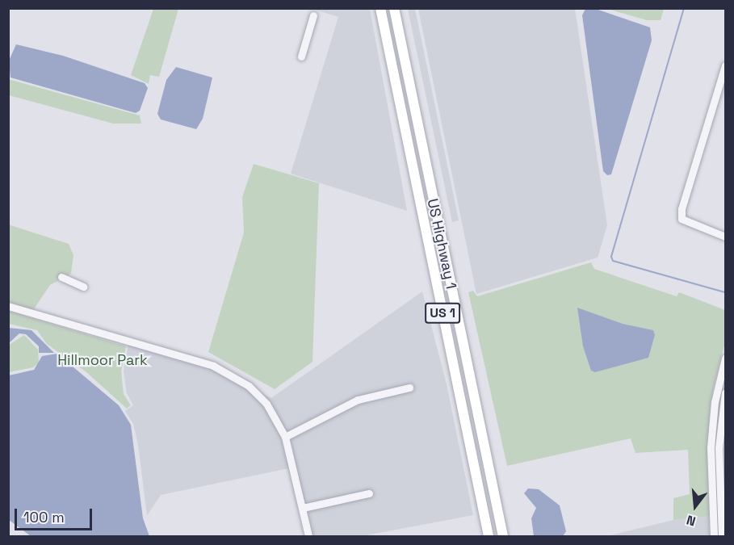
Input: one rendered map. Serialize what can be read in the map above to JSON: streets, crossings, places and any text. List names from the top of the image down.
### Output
{
  "streets": {
    "main road": ["US Highway 1", "US 1"]
  },
  "parks": ["Hillmoor Park"],
  "scale_bar": "100 m",
  "north": "bottom"
}
